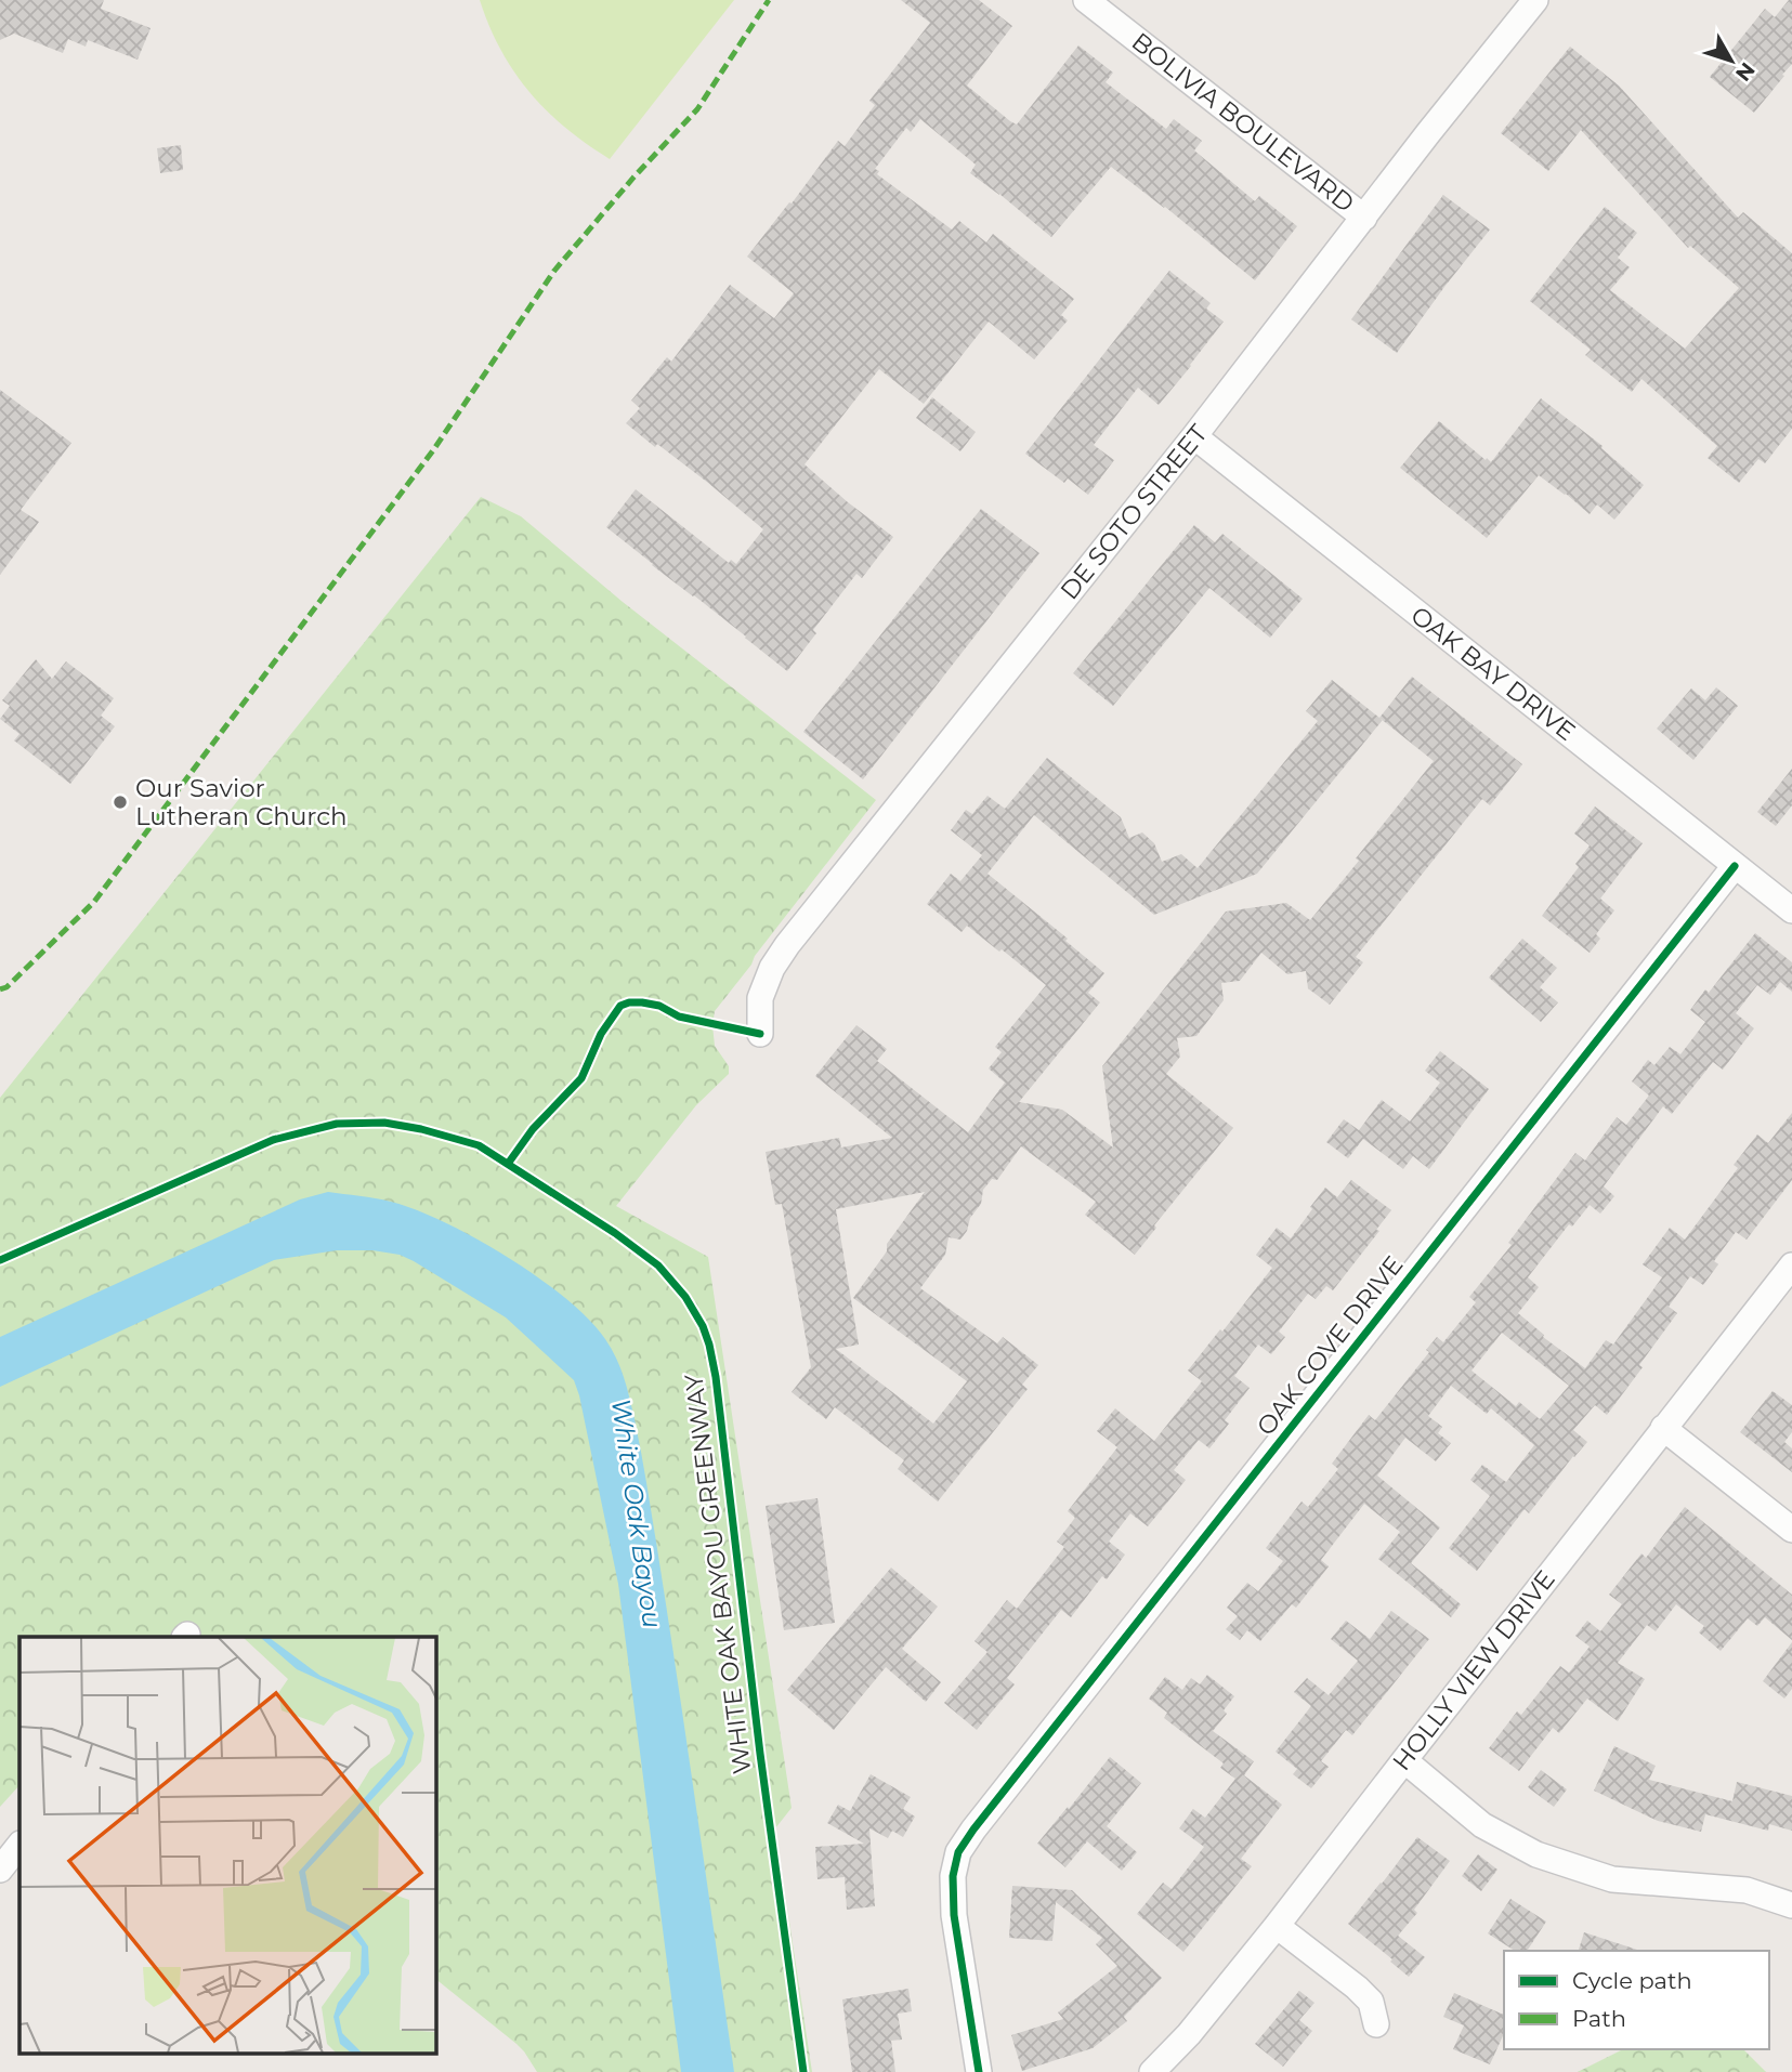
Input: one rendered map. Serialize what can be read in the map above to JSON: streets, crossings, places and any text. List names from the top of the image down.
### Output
{
  "streets": {
    "street": [
      "BOLIVIA BOULEVARD",
      "DE SOTO STREET",
      "OAK BAY DRIVE",
      "OAK COVE DRIVE",
      "HOLLY VIEW DRIVE"
    ],
    "cycle path": ["WHITE OAK BAYOU GREENWAY"]
  },
  "crossings": [
    ["BOLIVIA BOULEVARD", "DE SOTO STREET"],
    ["DE SOTO STREET", "OAK BAY DRIVE"],
    ["OAK BAY DRIVE", "OAK COVE DRIVE"]
  ],
  "water": ["White Oak Bayou"],
  "places": ["Our Savior Lutheran Church"],
  "legend": ["Cycle path", "Path"],
  "north": "bottom right"
}
